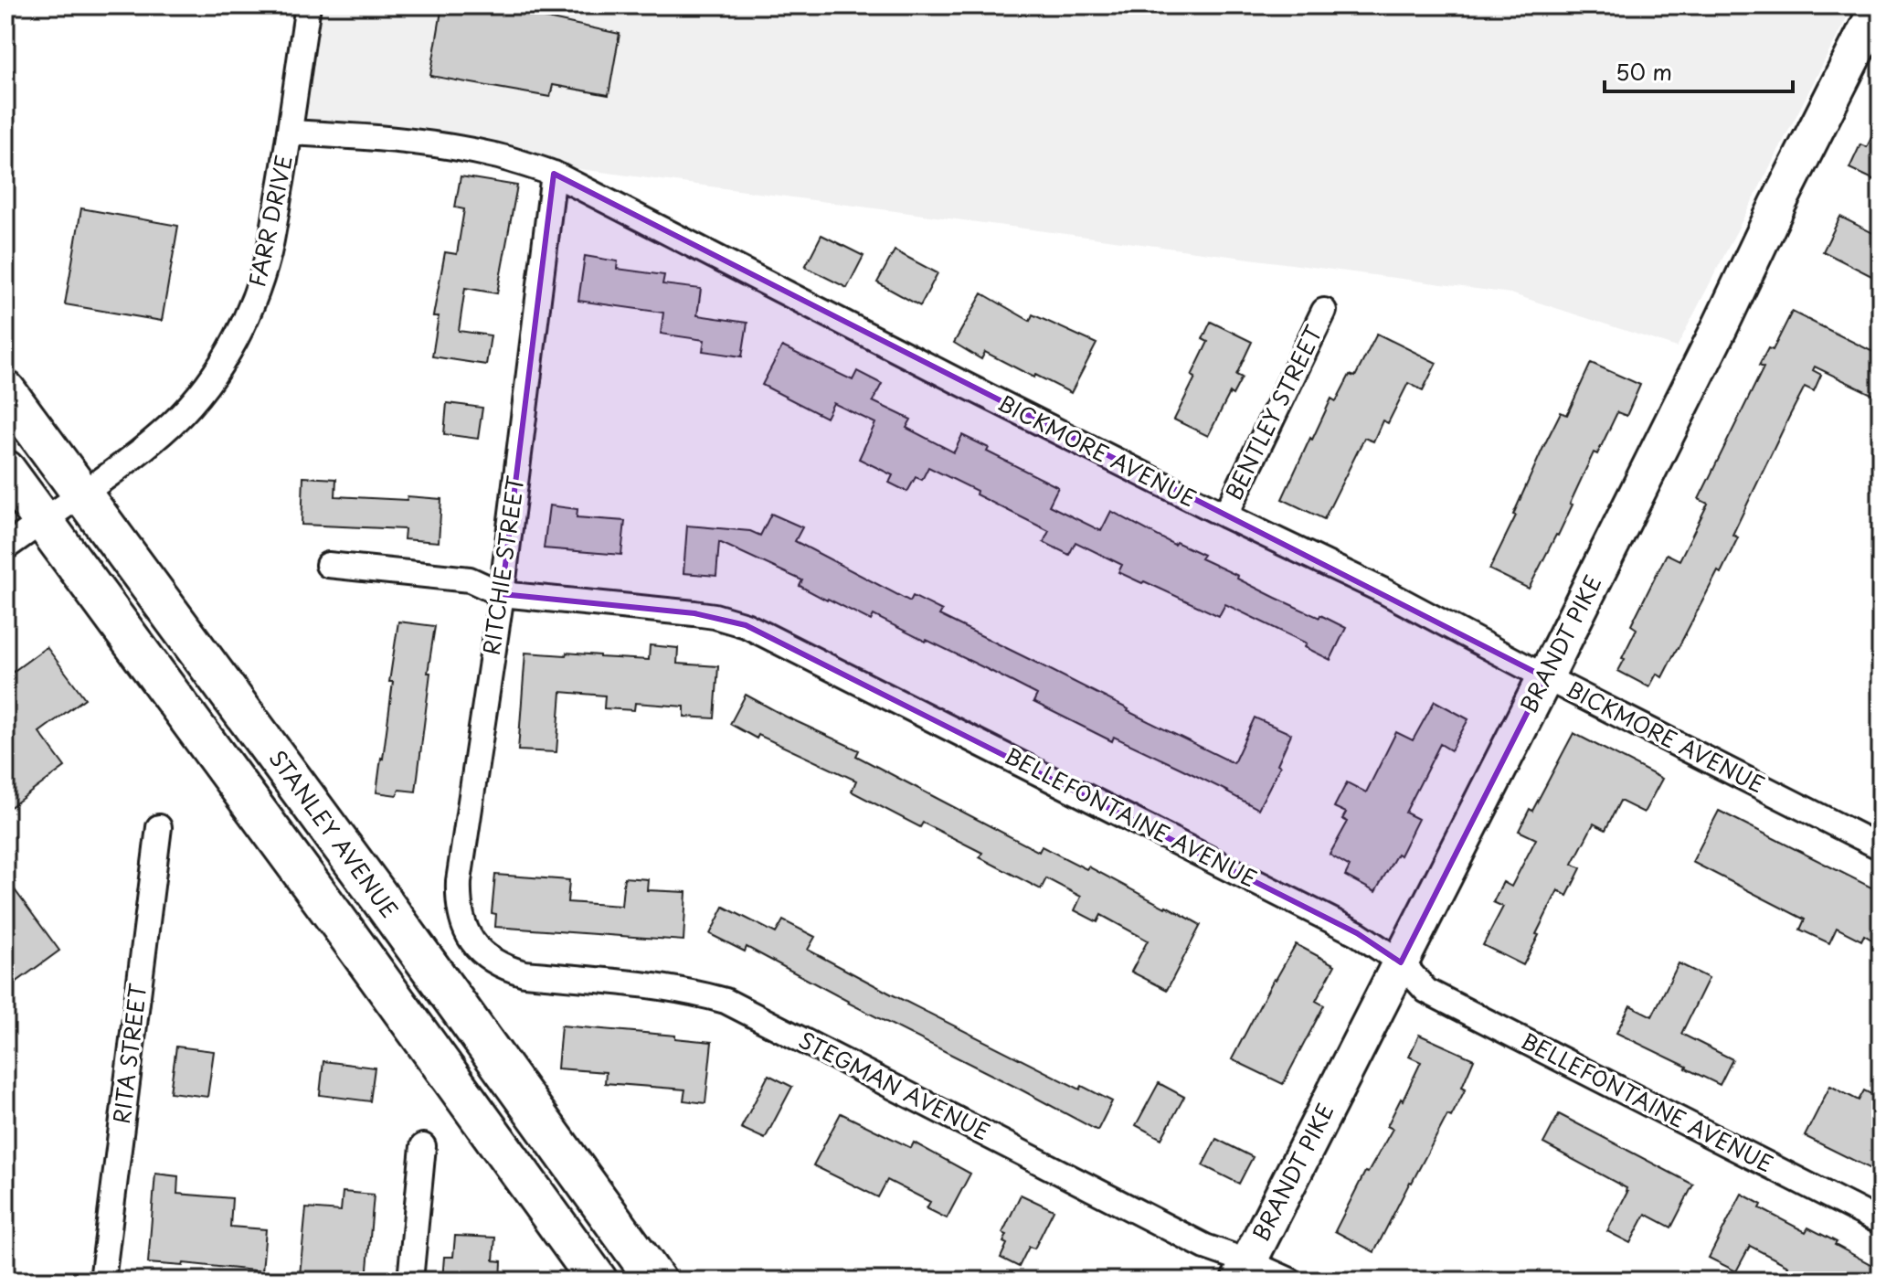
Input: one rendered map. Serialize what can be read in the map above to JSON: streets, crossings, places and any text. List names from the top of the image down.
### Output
{
  "streets": {
    "main road": ["BRANDT PIKE", "STANLEY AVENUE"],
    "street": [
      "FARR DRIVE",
      "BENTLEY STREET",
      "BICKMORE AVENUE",
      "RITCHIE STREET",
      "BELLEFONTAINE AVENUE",
      "RITA STREET",
      "STEGMAN AVENUE"
    ]
  },
  "crossings": [
    ["FARR DRIVE", "BICKMORE AVENUE"],
    ["FARR DRIVE", "STANLEY AVENUE"],
    ["BENTLEY STREET", "BICKMORE AVENUE"],
    ["BICKMORE AVENUE", "RITCHIE STREET"],
    ["BICKMORE AVENUE", "BRANDT PIKE"],
    ["RITCHIE STREET", "BELLEFONTAINE AVENUE"],
    ["RITCHIE STREET", "STEGMAN AVENUE"],
    ["BRANDT PIKE", "BELLEFONTAINE AVENUE"],
    ["BRANDT PIKE", "STEGMAN AVENUE"]
  ],
  "scale_bar": "50 m"
}
